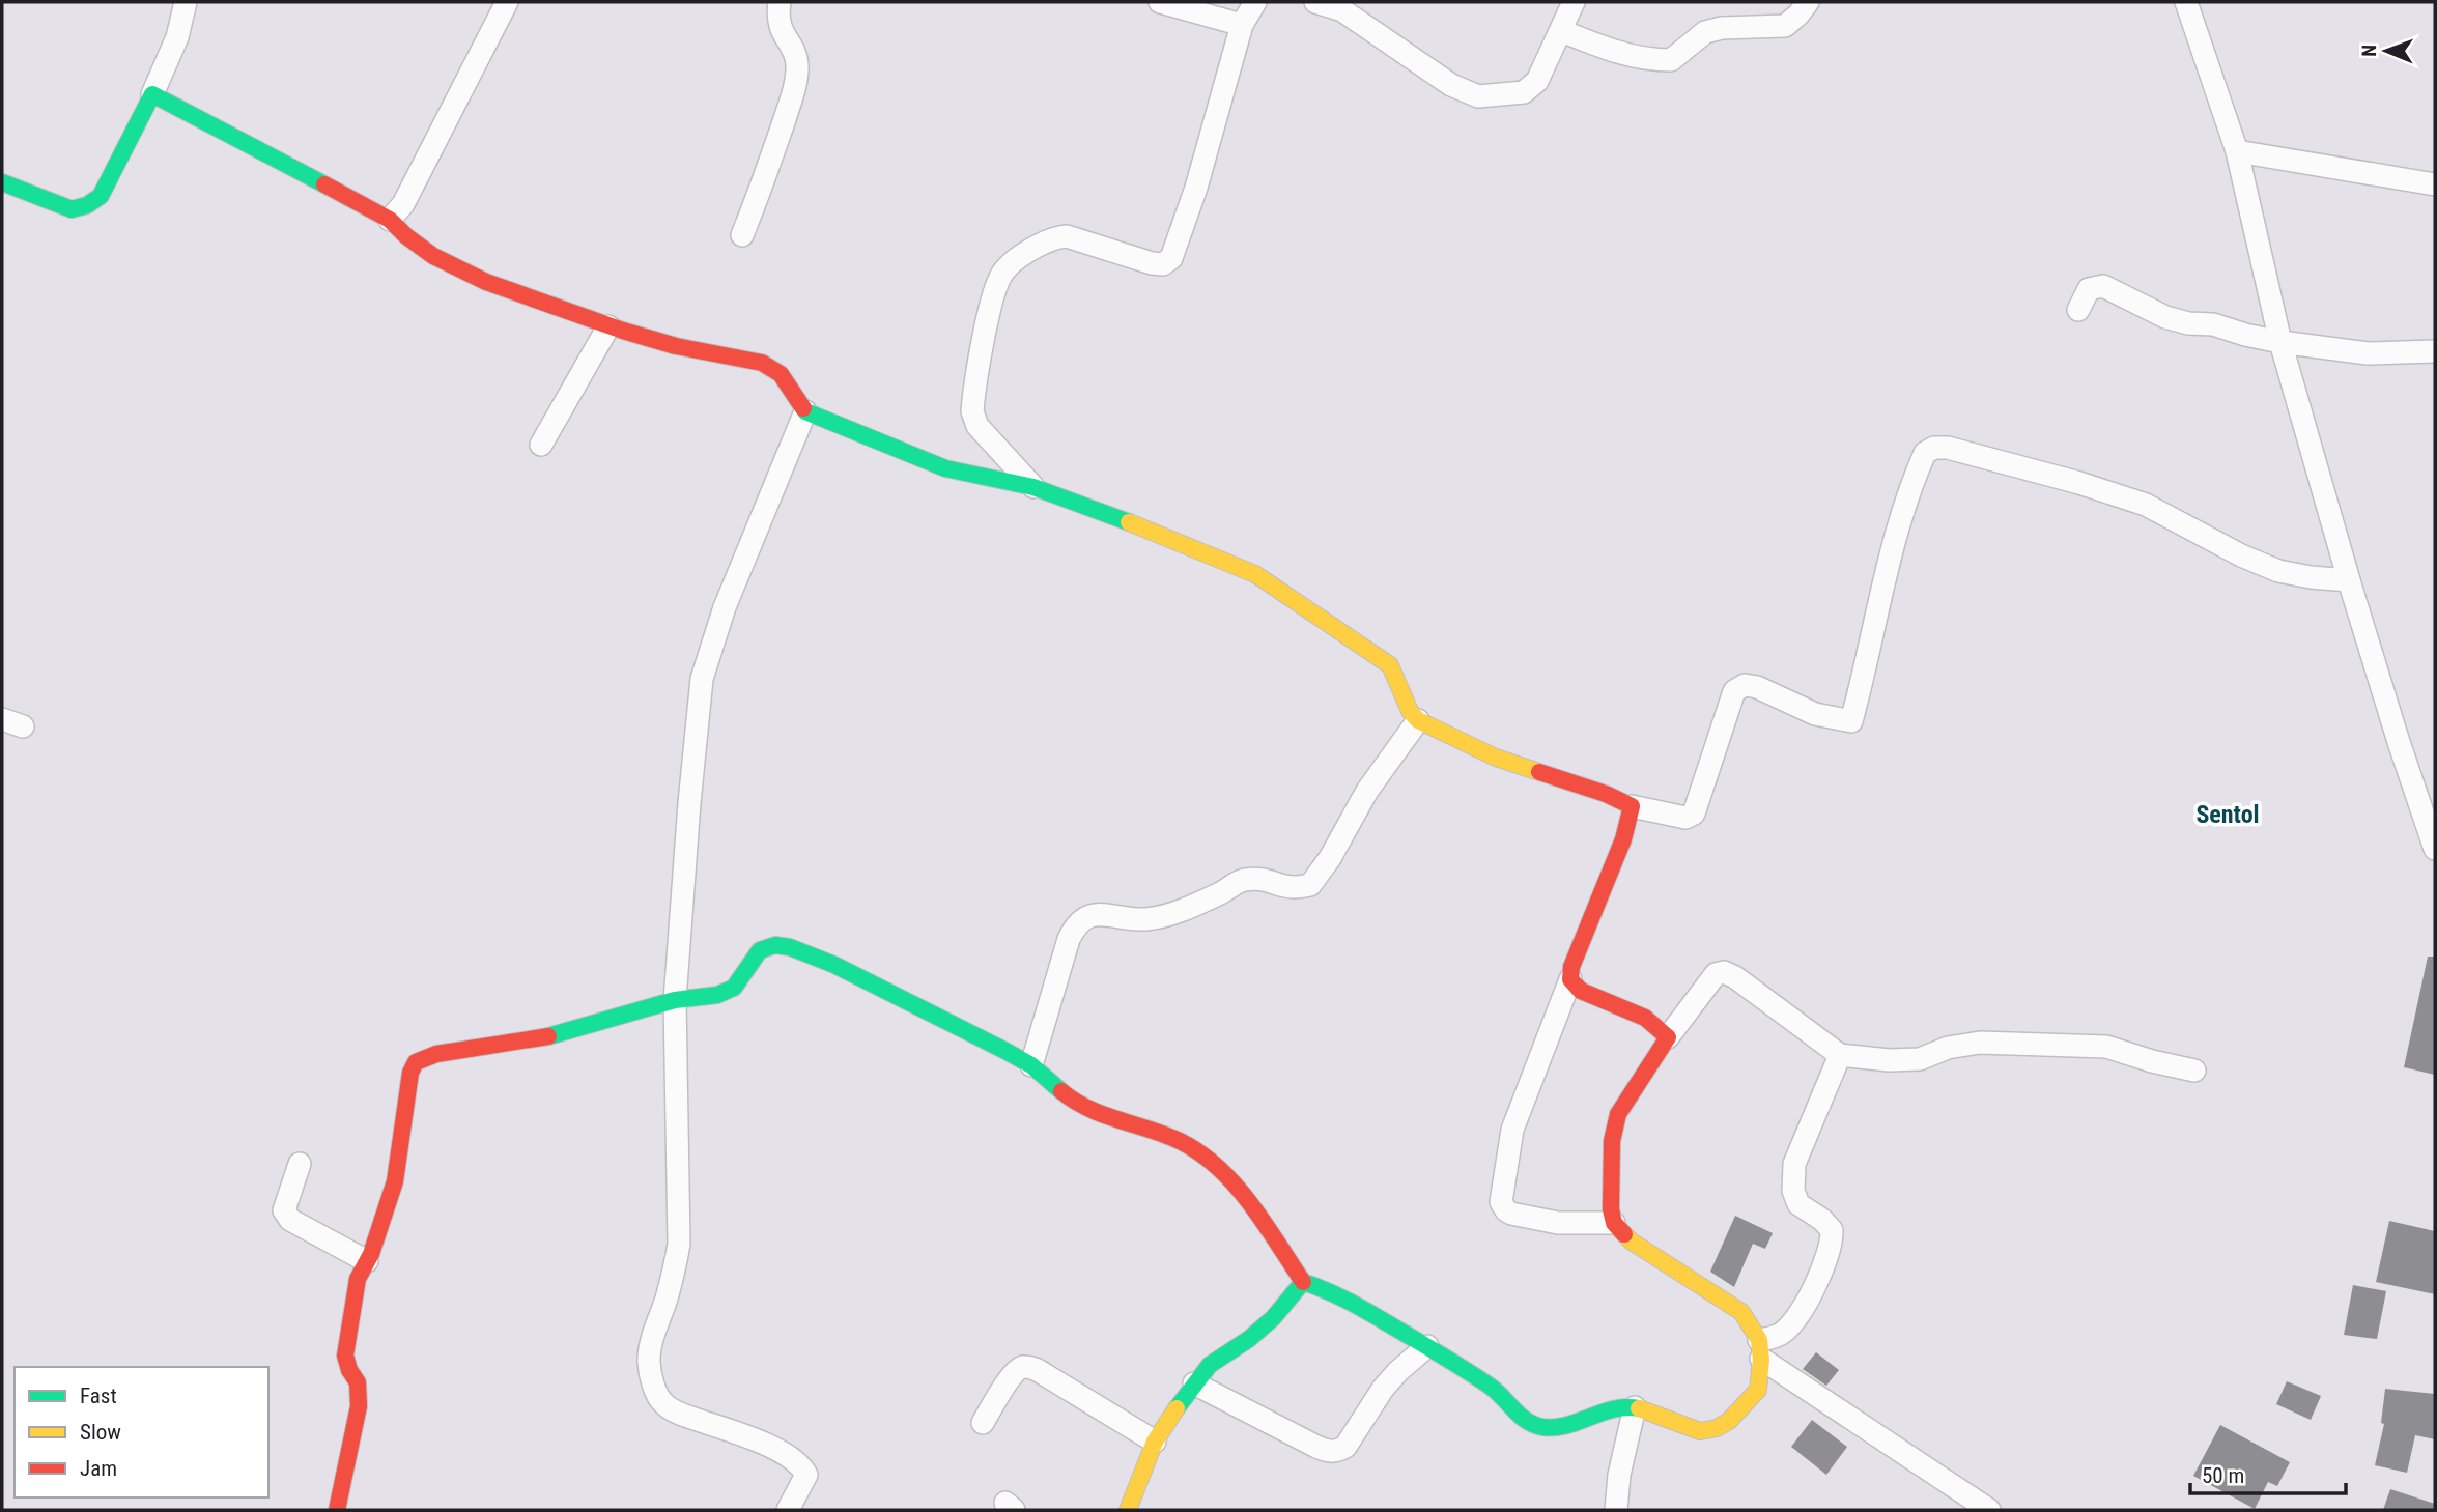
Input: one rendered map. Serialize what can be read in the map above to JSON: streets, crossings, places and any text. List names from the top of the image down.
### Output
{
  "districts": ["Sentol"],
  "legend": ["Fast", "Slow", "Jam"],
  "scale_bar": "50 m",
  "north": "left"
}
